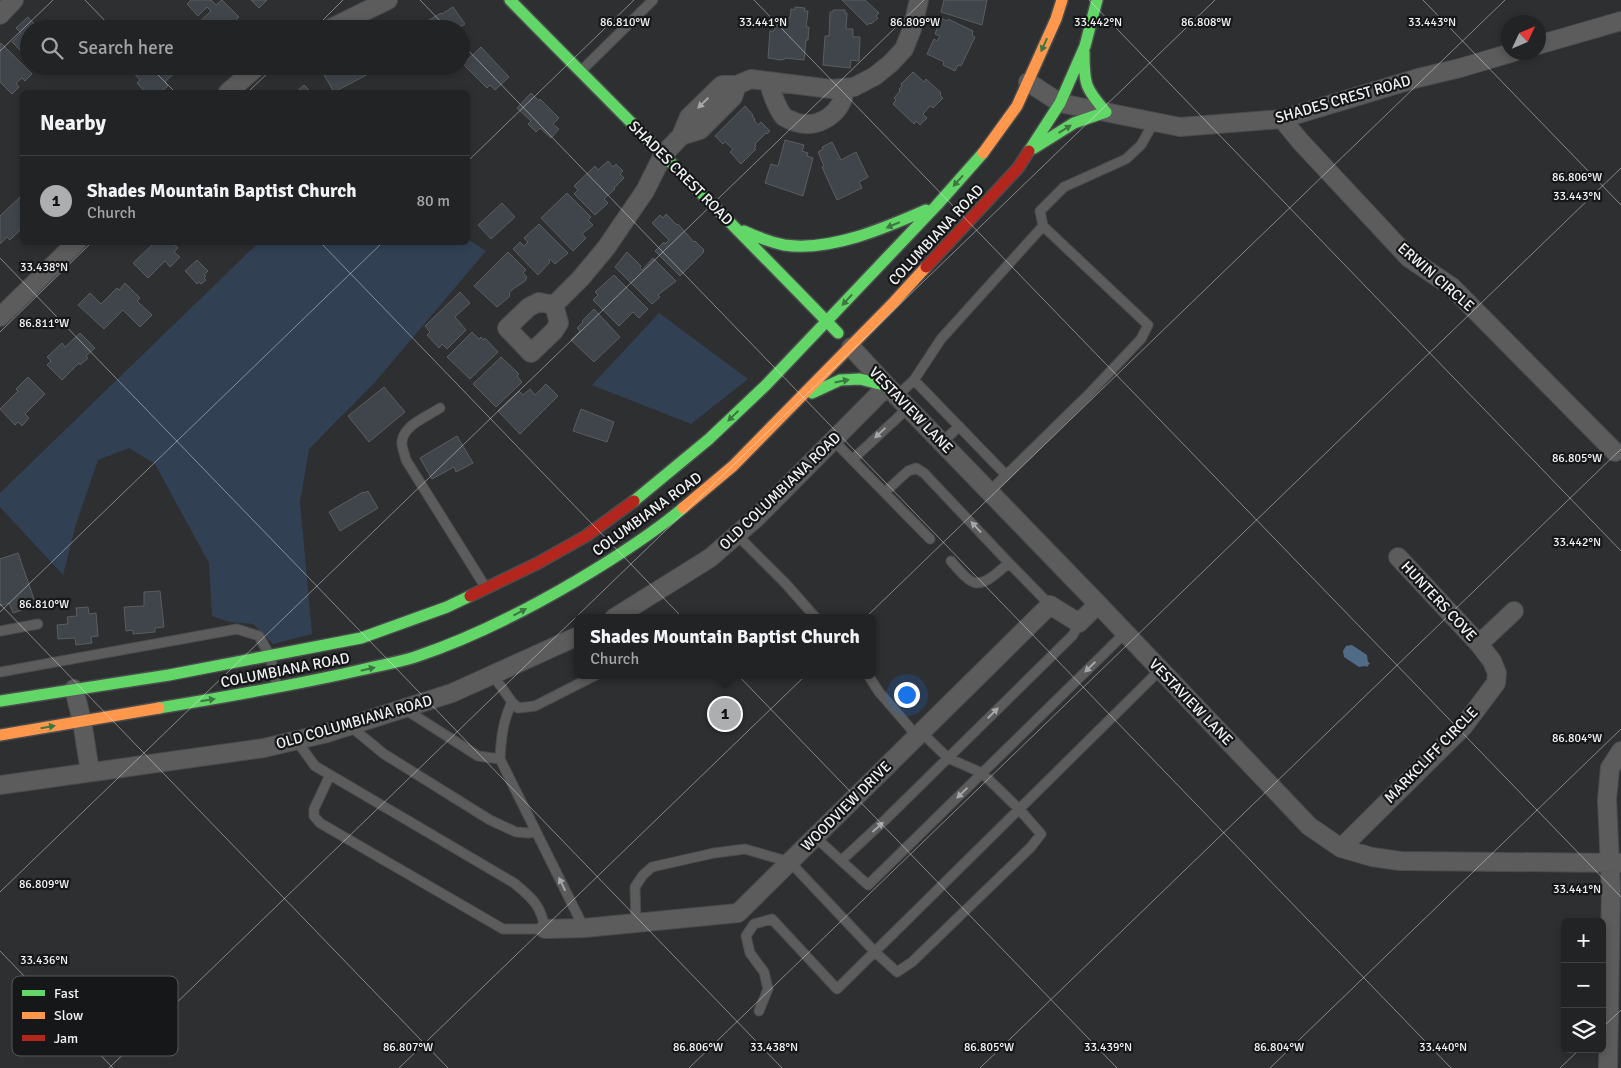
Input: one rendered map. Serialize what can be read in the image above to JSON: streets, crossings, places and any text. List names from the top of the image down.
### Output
{
  "streets": {
    "main road": ["SHADES CREST ROAD", "COLUMBIANA ROAD"],
    "street": [
      "ERWIN CIRCLE",
      "VESTAVIEW LANE",
      "OLD COLUMBIANA ROAD",
      "HUNTERS COVE",
      "MARKCLIFF CIRCLE",
      "WOODVIEW DRIVE"
    ]
  },
  "crossings": [
    ["SHADES CREST ROAD", "COLUMBIANA ROAD"],
    ["SHADES CREST ROAD", "ERWIN CIRCLE"],
    ["SHADES CREST ROAD", "VESTAVIEW LANE"],
    ["COLUMBIANA ROAD", "VESTAVIEW LANE"],
    ["VESTAVIEW LANE", "OLD COLUMBIANA ROAD"],
    ["VESTAVIEW LANE", "MARKCLIFF CIRCLE"],
    ["HUNTERS COVE", "MARKCLIFF CIRCLE"]
  ],
  "legend": ["Fast", "Slow", "Jam"],
  "north": "top right",
  "page": {
    "search": "Search here",
    "heading": "Nearby",
    "list": [
      {
        "mark": "1",
        "name": "Shades Mountain Baptist Church",
        "note": "Church",
        "value": "80 m"
      }
    ],
    "popup": ["Shades Mountain Baptist Church", "Church"],
    "pins": "1",
    "map_buttons": ["+", "−"]
  },
  "coordinates": [
    "86.810°W",
    "86.809°W",
    "86.808°W",
    "33.441°N",
    "33.442°N",
    "33.443°N",
    "86.806°W",
    "33.438°N",
    "86.811°W",
    "86.805°W",
    "86.804°W",
    "33.436°N",
    "33.439°N",
    "33.440°N",
    "86.807°W"
  ]
}
